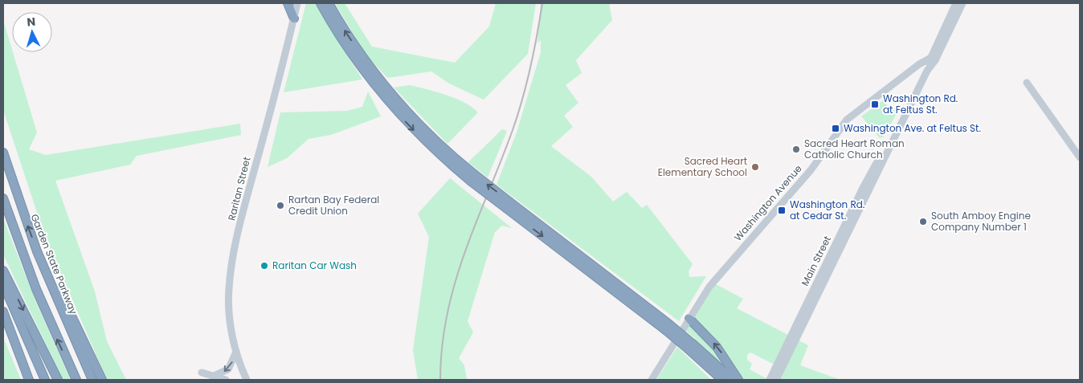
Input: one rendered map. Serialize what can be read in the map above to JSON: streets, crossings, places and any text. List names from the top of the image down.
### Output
{
  "streets": {
    "highway": ["Garden State Parkway"],
    "main road": ["Raritan Street", "Washington Avenue", "Main Street"]
  },
  "crossings": [
    ["Washington Avenue", "Main Street"]
  ],
  "places": {
    "transit": ["Washington Rd. at Feltus St.", "Washington Ave. at Feltus St.", "Washington Rd. at Cedar St."],
    "other": [
      "Sacred Heart Roman Catholic Church",
      "Sacred Heart Elementary School",
      "Rartan Bay Federal Credit Union",
      "South Amboy Engine Company Number 1",
      "Raritan Car Wash"
    ]
  },
  "north": "top"
}
